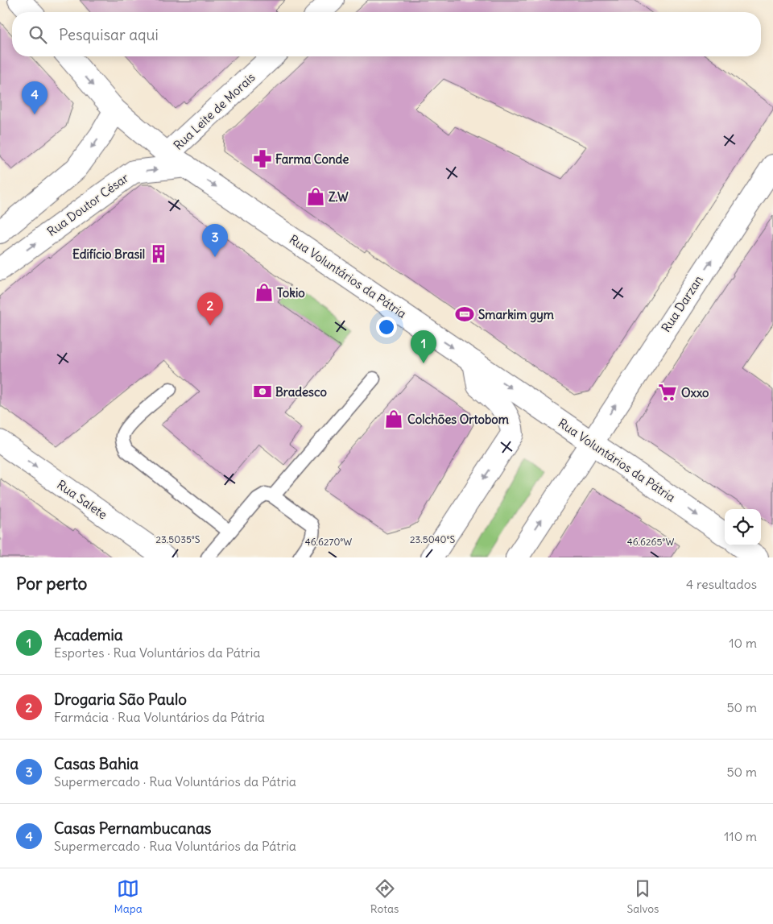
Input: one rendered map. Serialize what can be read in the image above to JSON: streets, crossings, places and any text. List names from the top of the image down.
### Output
{
  "streets": {
    "main road": [
      "Rua Leite de Morais",
      "Rua Doutor César",
      "Rua Voluntários da Pátria",
      "Rua Darzan",
      "Rua Salete"
    ]
  },
  "crossings": [
    ["Rua Leite de Morais", "Rua Voluntários da Pátria"],
    ["Rua Doutor César", "Rua Voluntários da Pátria"],
    ["Rua Voluntários da Pátria", "Rua Darzan"]
  ],
  "one_way": ["Rua Voluntários da Pátria", "Rua Darzan", "Rua Salete"],
  "places": {
    "pharmacy": ["Farma Conde"],
    "shop": ["Z.W", "Tokio", "Colchões Ortobom"],
    "building": ["Edifício Brasil"],
    "sports": ["Smarkim gym"],
    "bank": ["Bradesco"],
    "supermarket": ["Oxxo"]
  },
  "page": {
    "search": "Pesquisar aqui",
    "pins": [
      "4",
      "3",
      "2",
      "1"
    ],
    "heading": ["Por perto", "4 resultados"],
    "list": [
      {
        "mark": "1",
        "name": "Academia",
        "note": "Esportes · Rua Voluntários da Pátria",
        "value": "10 m"
      },
      {
        "mark": "2",
        "name": "Drogaria São Paulo",
        "note": "Farmácia · Rua Voluntários da Pátria",
        "value": "50 m"
      },
      {
        "mark": "3",
        "name": "Casas Bahia",
        "note": "Supermercado · Rua Voluntários da Pátria",
        "value": "50 m"
      },
      {
        "mark": "4",
        "name": "Casas Pernambucanas",
        "note": "Supermercado · Rua Voluntários da Pátria",
        "value": "110 m"
      }
    ],
    "nav": ["Mapa", "Rotas", "Salvos"]
  },
  "coordinates": [
    "23.5035°S",
    "23.5040°S",
    "46.6270°W",
    "46.6265°W"
  ]
}
